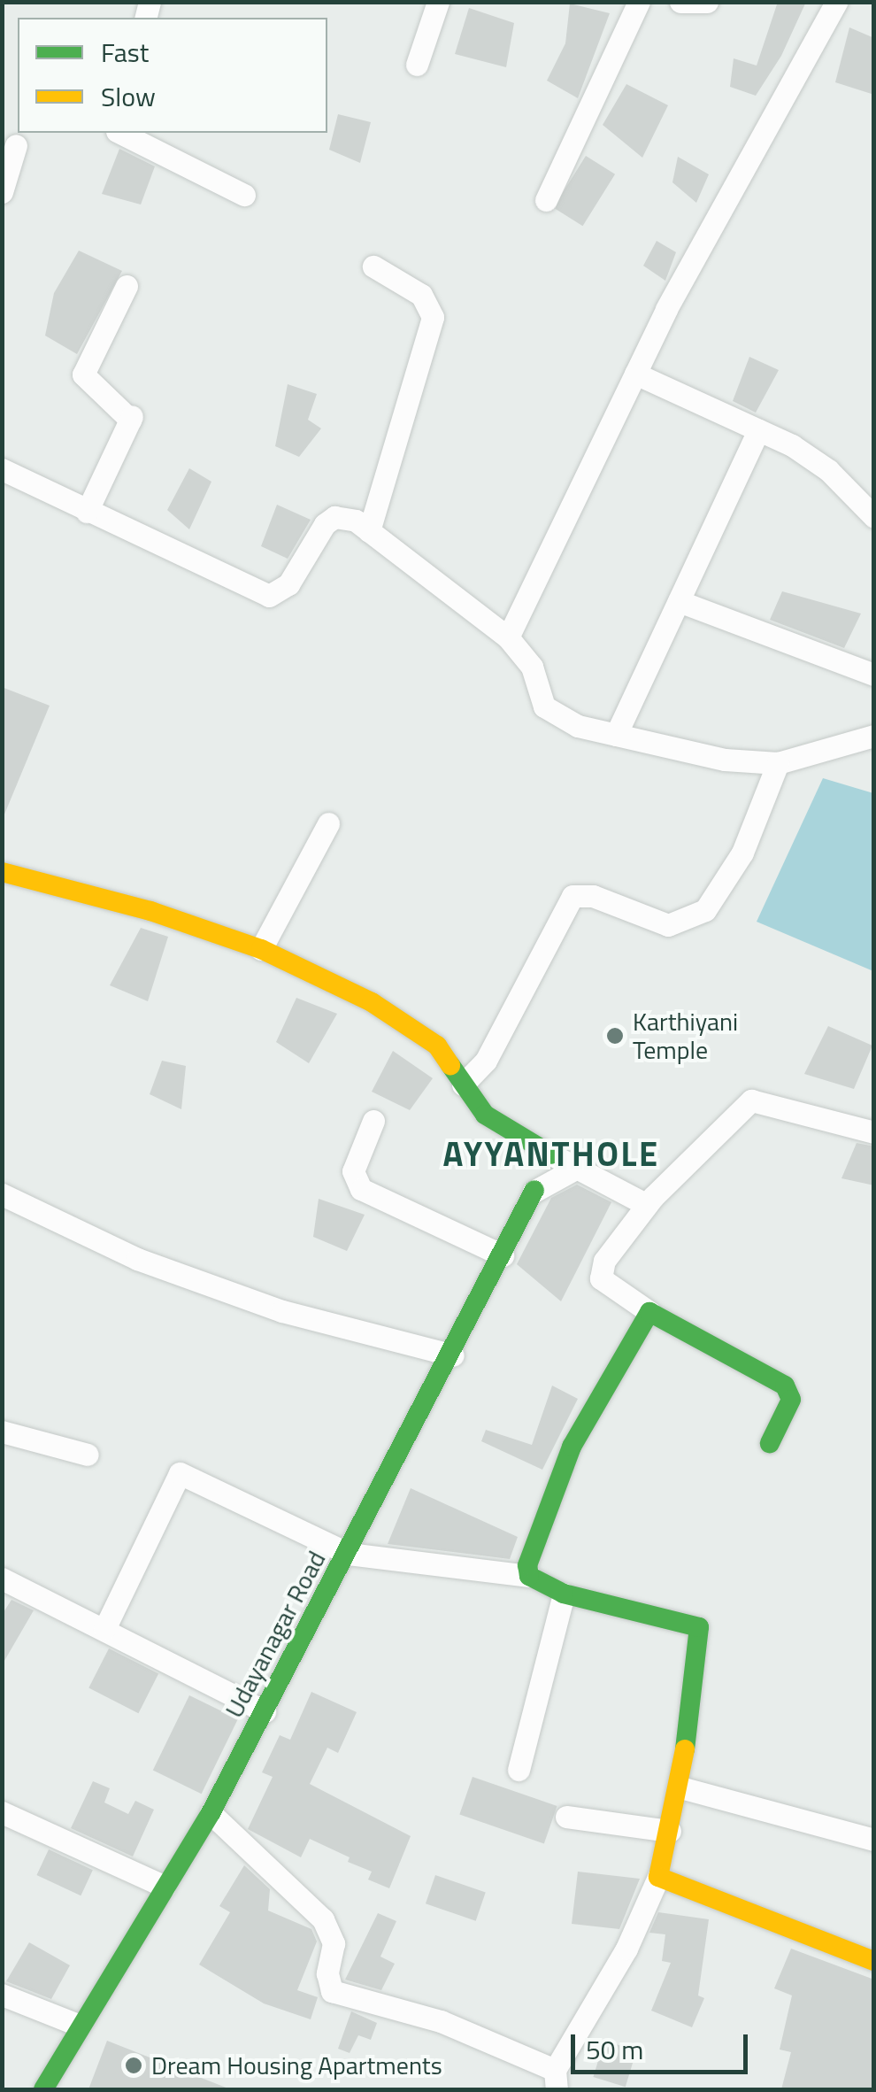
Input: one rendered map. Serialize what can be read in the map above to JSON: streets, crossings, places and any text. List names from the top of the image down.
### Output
{
  "streets": {
    "street": ["Udayanagar Road"]
  },
  "districts": ["AYYANTHOLE"],
  "places": ["Karthiyani Temple", "Dream Housing Apartments"],
  "legend": ["Fast", "Slow"],
  "scale_bar": "50 m"
}
